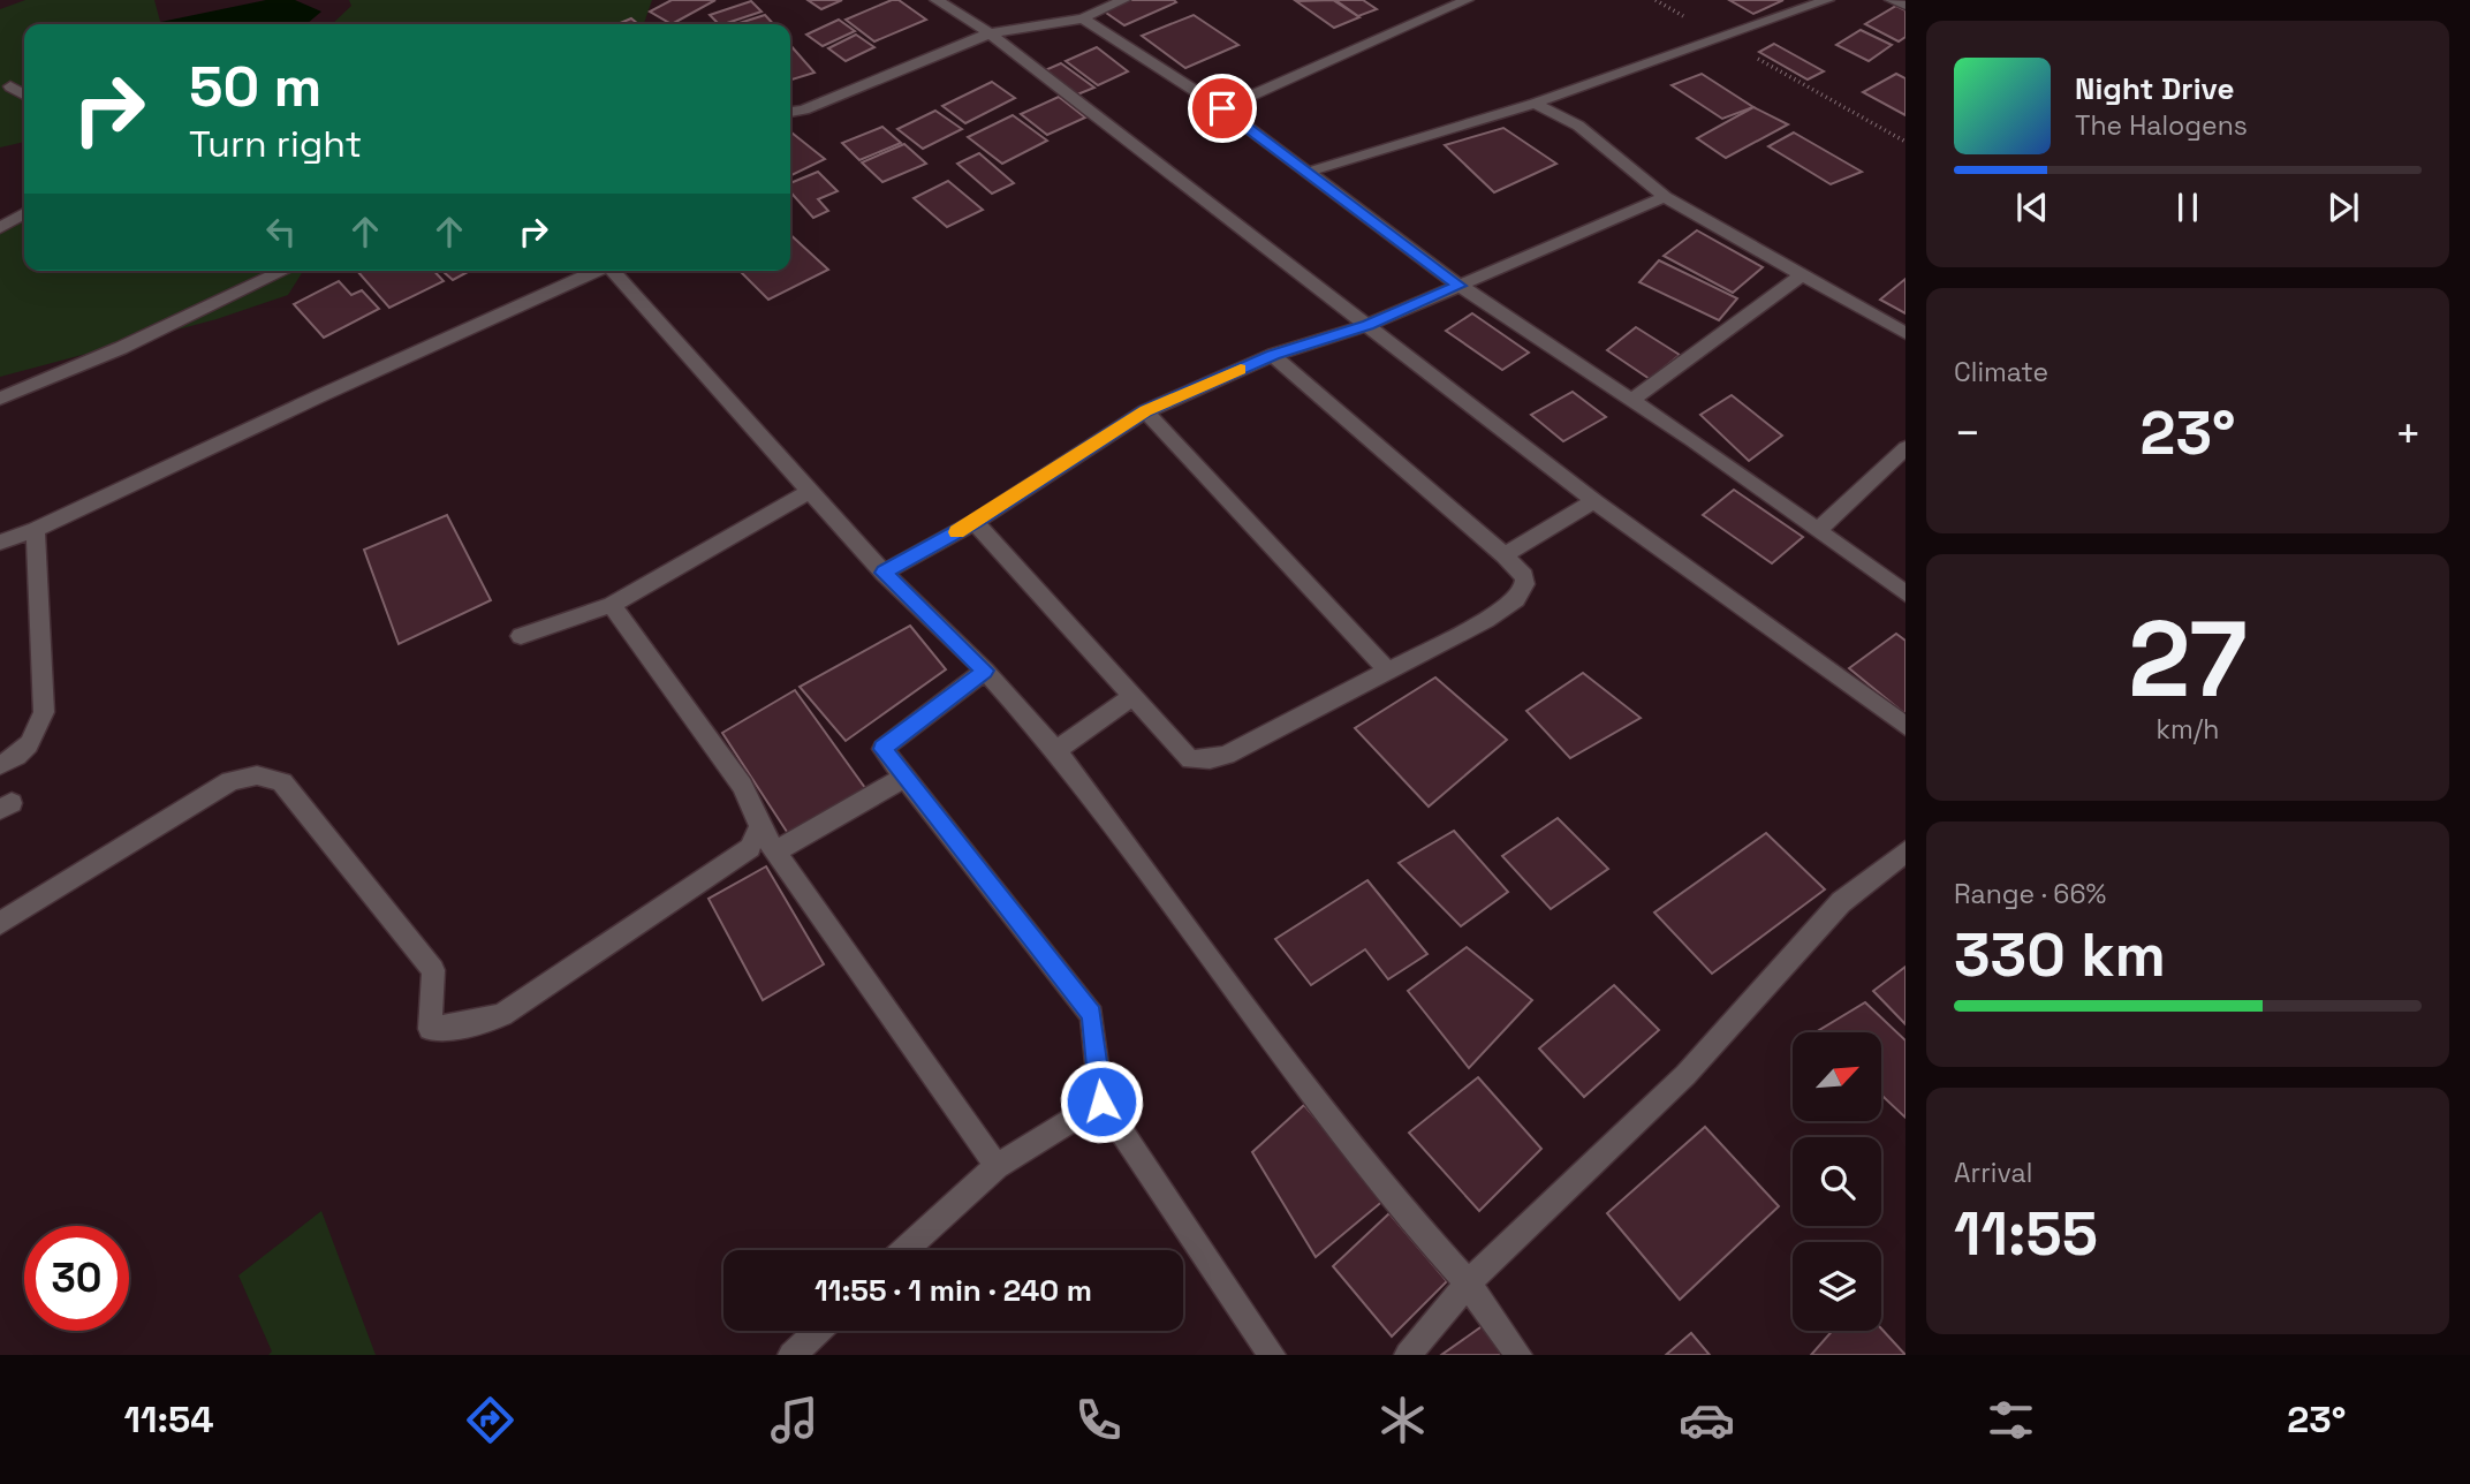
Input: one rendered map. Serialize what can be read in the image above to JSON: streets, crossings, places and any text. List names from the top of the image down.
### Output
{
  "north": "top right",
  "page": {
    "turn": ["50 m", "Turn right"],
    "song": ["Night Drive", "The Halogens"],
    "tile": [
      "Climate",
      ["27", "km/h"],
      ["Range · 66%", "330 km"],
      ["Arrival", "11:55"]
    ],
    "heat": ["−", "23°", "+"],
    "limit": "30",
    "trip": "11:55 · 1 min · 240 m",
    "tabs": ["11:54", "23°"]
  }
}
